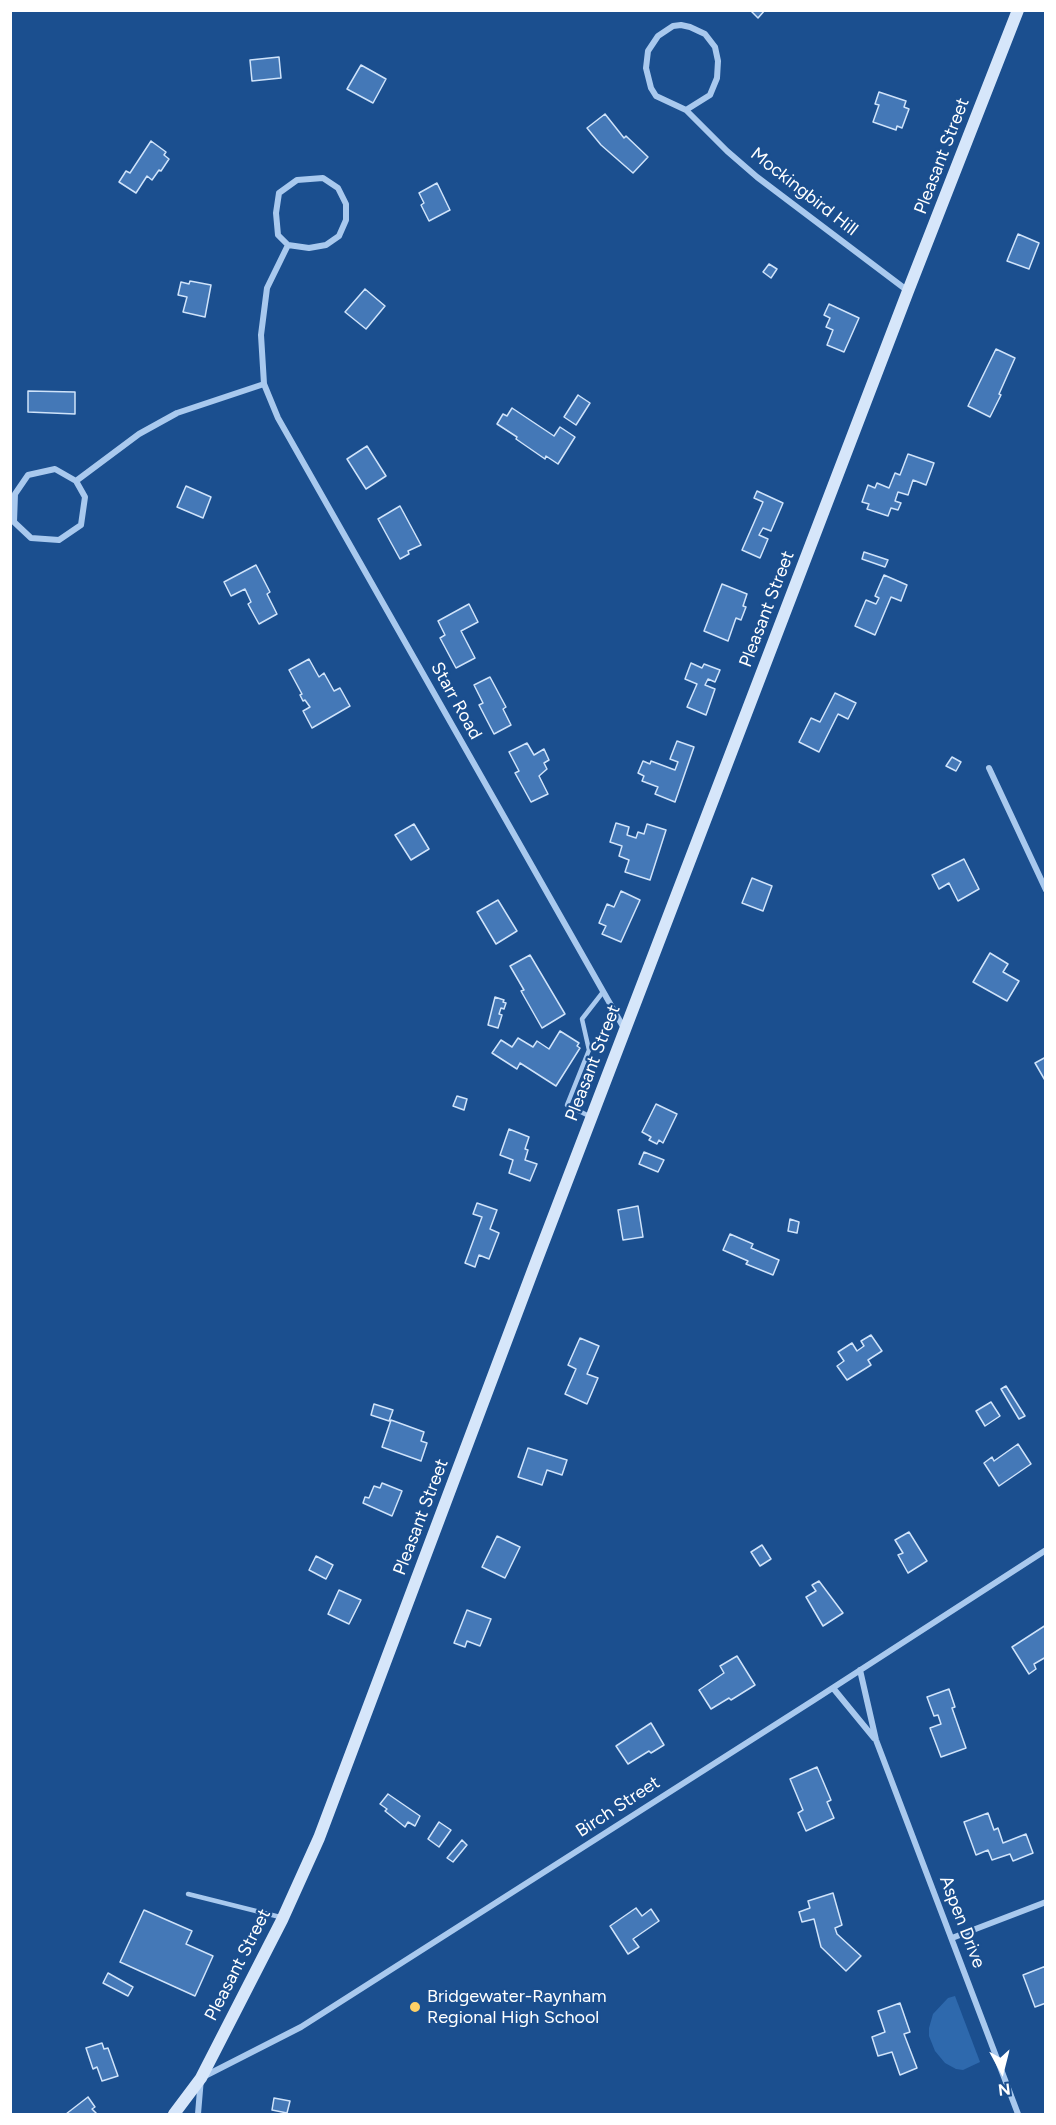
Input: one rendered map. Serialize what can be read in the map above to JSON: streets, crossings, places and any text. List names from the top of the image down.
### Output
{
  "streets": {
    "main road": ["Pleasant Street"],
    "street": [
      "Mockingbird Hill",
      "Starr Road",
      "Birch Street",
      "Aspen Drive"
    ]
  },
  "crossings": [
    ["Pleasant Street", "Mockingbird Hill"],
    ["Pleasant Street", "Starr Road"],
    ["Pleasant Street", "Birch Street"],
    ["Birch Street", "Aspen Drive"]
  ],
  "places": ["Bridgewater-Raynham Regional High School"],
  "north": "bottom"
}
